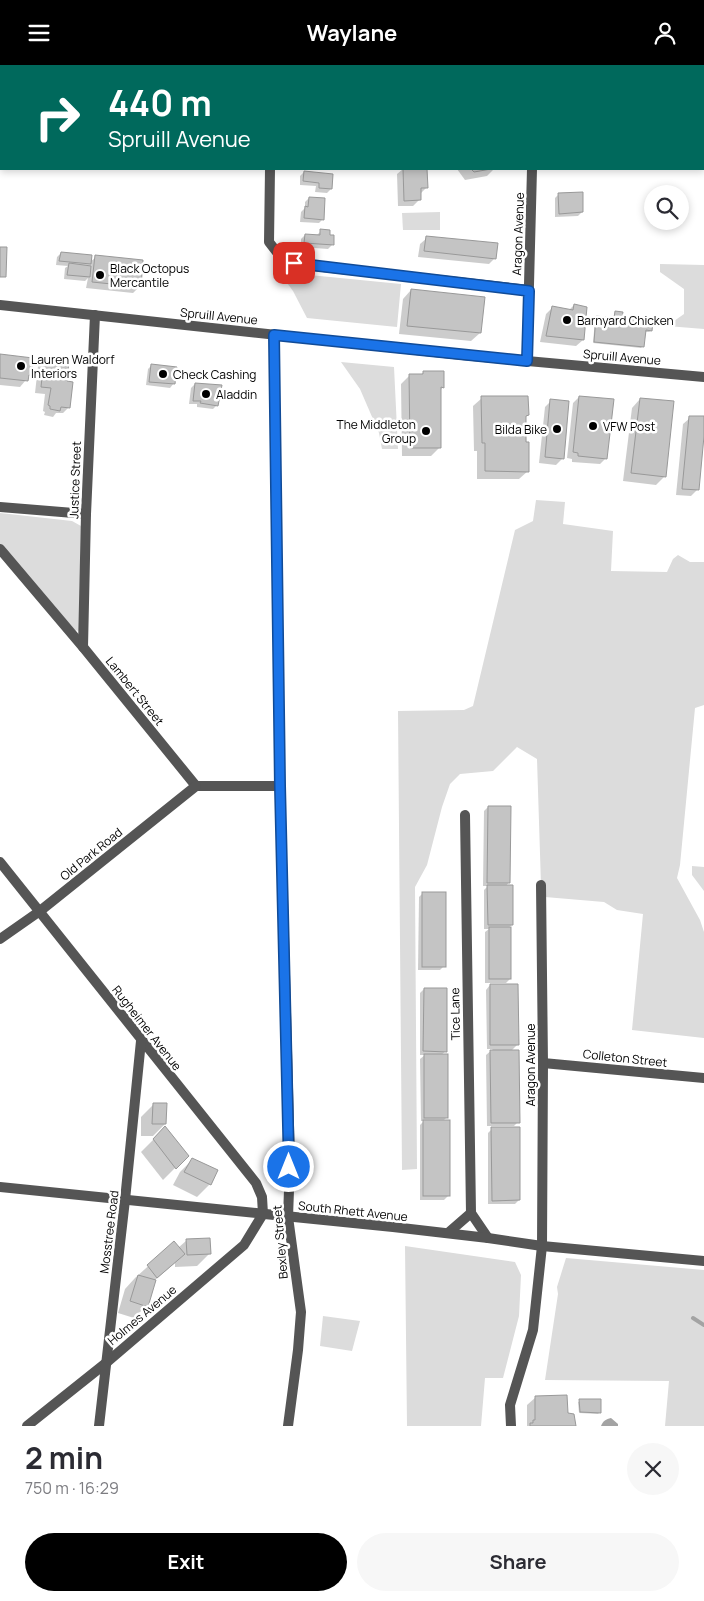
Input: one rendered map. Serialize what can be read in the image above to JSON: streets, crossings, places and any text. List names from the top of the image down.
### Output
{
  "streets": {
    "street": [
      "Aragon Avenue",
      "Spruill Avenue",
      "Justice Street",
      "Lambert Street",
      "Old Park Road",
      "Tice Lane",
      "Rugheimer Avenue",
      "Colleton Street",
      "South Rhett Avenue",
      "Mosstree Road",
      "Bexley Street",
      "Holmes Avenue"
    ]
  },
  "crossings": [
    ["Aragon Avenue", "Spruill Avenue"],
    ["Aragon Avenue", "Colleton Street"],
    ["Aragon Avenue", "South Rhett Avenue"],
    ["Spruill Avenue", "Justice Street"],
    ["Spruill Avenue", "Bexley Street"],
    ["Justice Street", "Lambert Street"],
    ["Lambert Street", "Old Park Road"],
    ["Old Park Road", "Rugheimer Avenue"],
    ["Rugheimer Avenue", "South Rhett Avenue"],
    ["Rugheimer Avenue", "Mosstree Road"],
    ["Rugheimer Avenue", "Holmes Avenue"],
    ["South Rhett Avenue", "Mosstree Road"],
    ["South Rhett Avenue", "Bexley Street"],
    ["South Rhett Avenue", "Holmes Avenue"],
    ["Mosstree Road", "Holmes Avenue"]
  ],
  "places": [
    "Black Octopus Mercantile",
    "Barnyard Chicken",
    "Lauren Waldorf Interiors",
    "Check Cashing",
    "Aladdin",
    "VFW Post",
    "Bilda Bike",
    "The Middleton Group"
  ],
  "page": {
    "header": "Waylane",
    "turn": ["440 m", "Spruill Avenue"],
    "heading": ["2 min", "750 m · 16:29"],
    "buttons": ["Exit", "Share"]
  }
}
